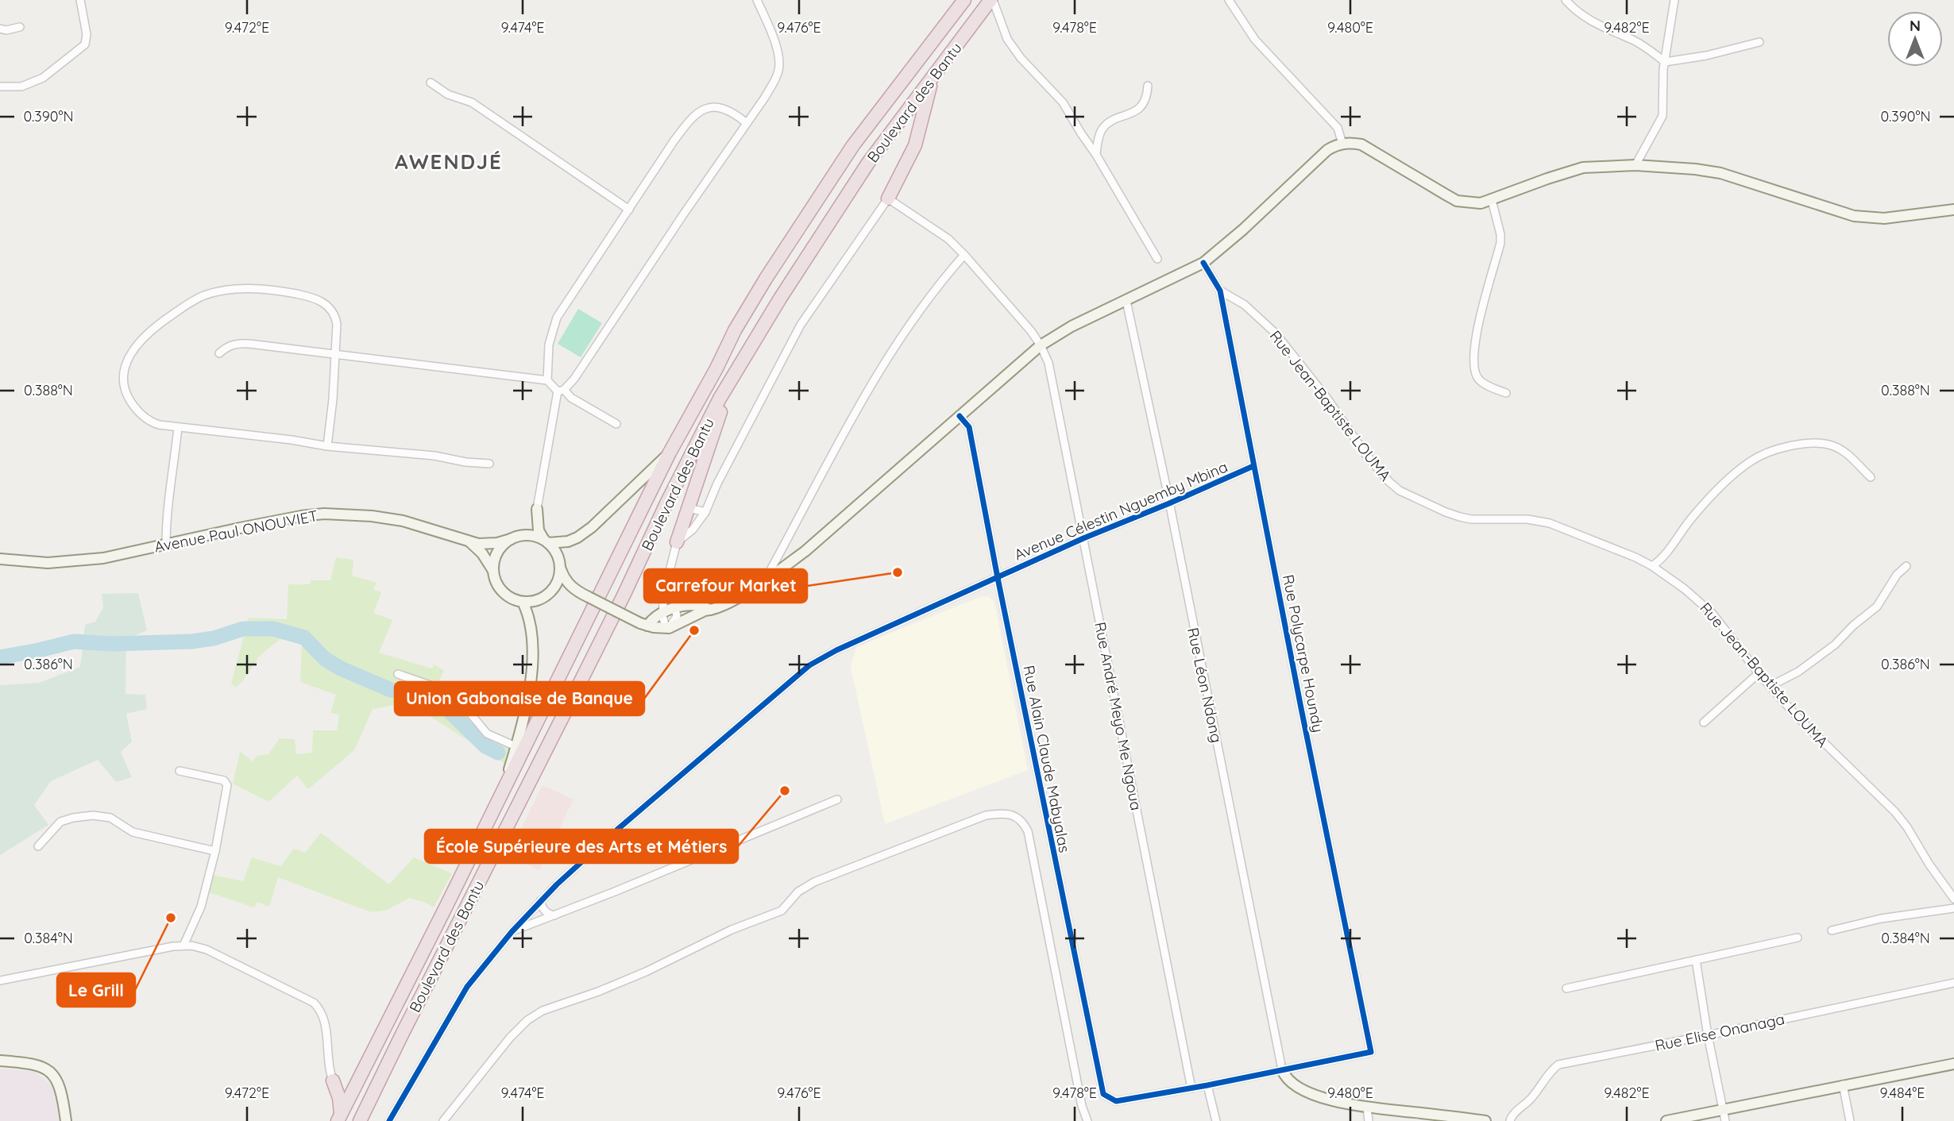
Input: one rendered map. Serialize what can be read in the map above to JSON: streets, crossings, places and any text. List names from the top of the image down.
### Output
{
  "streets": {
    "highway": ["Boulevard des Bantu"],
    "main road": ["Avenue Paul ONOUVIET"],
    "street": [
      "Rue Jean-Baptiste LOUMA",
      "Avenue Célestin Nguemby Mbina",
      "Rue Polycarpe Houndy",
      "Rue Léon Ndong",
      "Rue André Meyo Me Ngoua",
      "Rue Alain Claude Mabyalas",
      "Rue Elise Onanaga"
    ]
  },
  "crossings": [
    ["Rue Jean-Baptiste LOUMA", "Rue Polycarpe Houndy"],
    ["Avenue Célestin Nguemby Mbina", "Rue Polycarpe Houndy"],
    ["Avenue Célestin Nguemby Mbina", "Rue Léon Ndong"],
    ["Avenue Célestin Nguemby Mbina", "Rue André Meyo Me Ngoua"],
    ["Avenue Célestin Nguemby Mbina", "Rue Alain Claude Mabyalas"],
    ["Rue Polycarpe Houndy", "Rue Léon Ndong"],
    ["Rue André Meyo Me Ngoua", "Rue Alain Claude Mabyalas"]
  ],
  "districts": ["AWENDJÉ"],
  "places": [
    "Carrefour Market",
    "Union Gabonaise de Banque",
    "École Supérieure des Arts et Métiers",
    "Le Grill"
  ],
  "north": "top",
  "coordinates": [
    "9.472°E",
    "9.474°E",
    "9.476°E",
    "9.478°E",
    "9.480°E",
    "9.482°E",
    "0.390°N",
    "0.388°N",
    "0.386°N",
    "0.384°N",
    "9.484°E"
  ]
}
